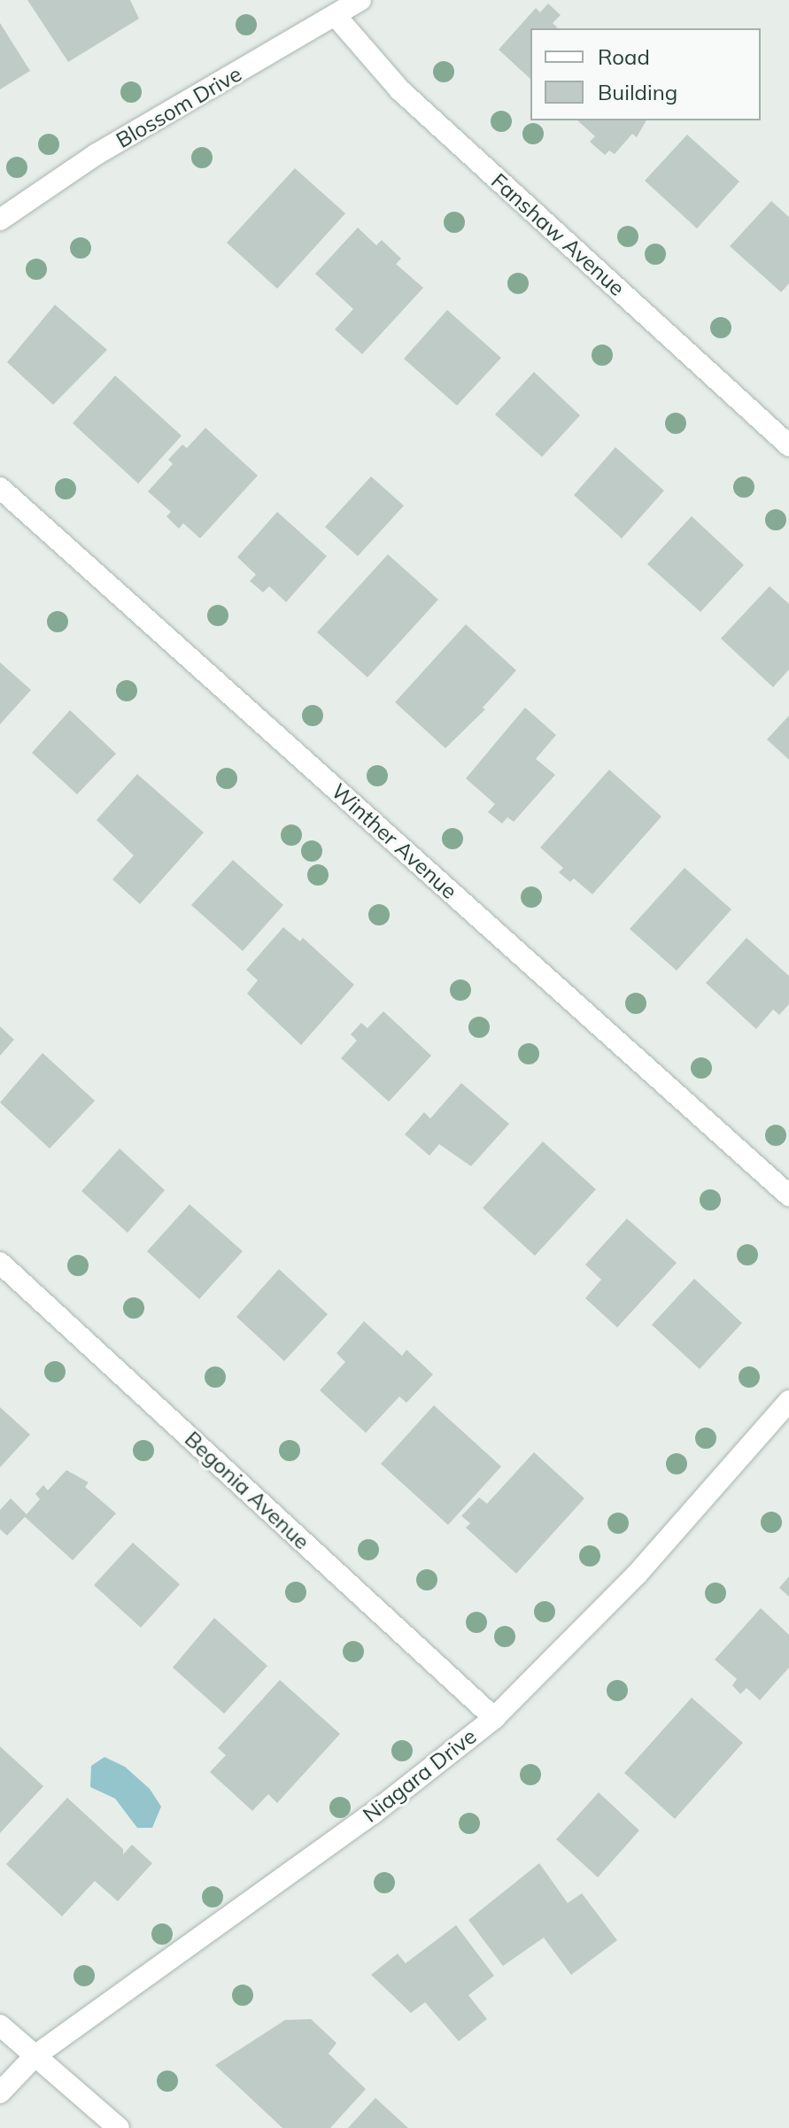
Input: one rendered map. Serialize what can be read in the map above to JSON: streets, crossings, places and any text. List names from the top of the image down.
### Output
{
  "streets": {
    "street": [
      "Blossom Drive",
      "Fanshaw Avenue",
      "Winther Avenue",
      "Begonia Avenue",
      "Niagara Drive"
    ]
  },
  "crossings": [
    ["Blossom Drive", "Fanshaw Avenue"],
    ["Begonia Avenue", "Niagara Drive"]
  ],
  "legend": ["Road", "Building"]
}
